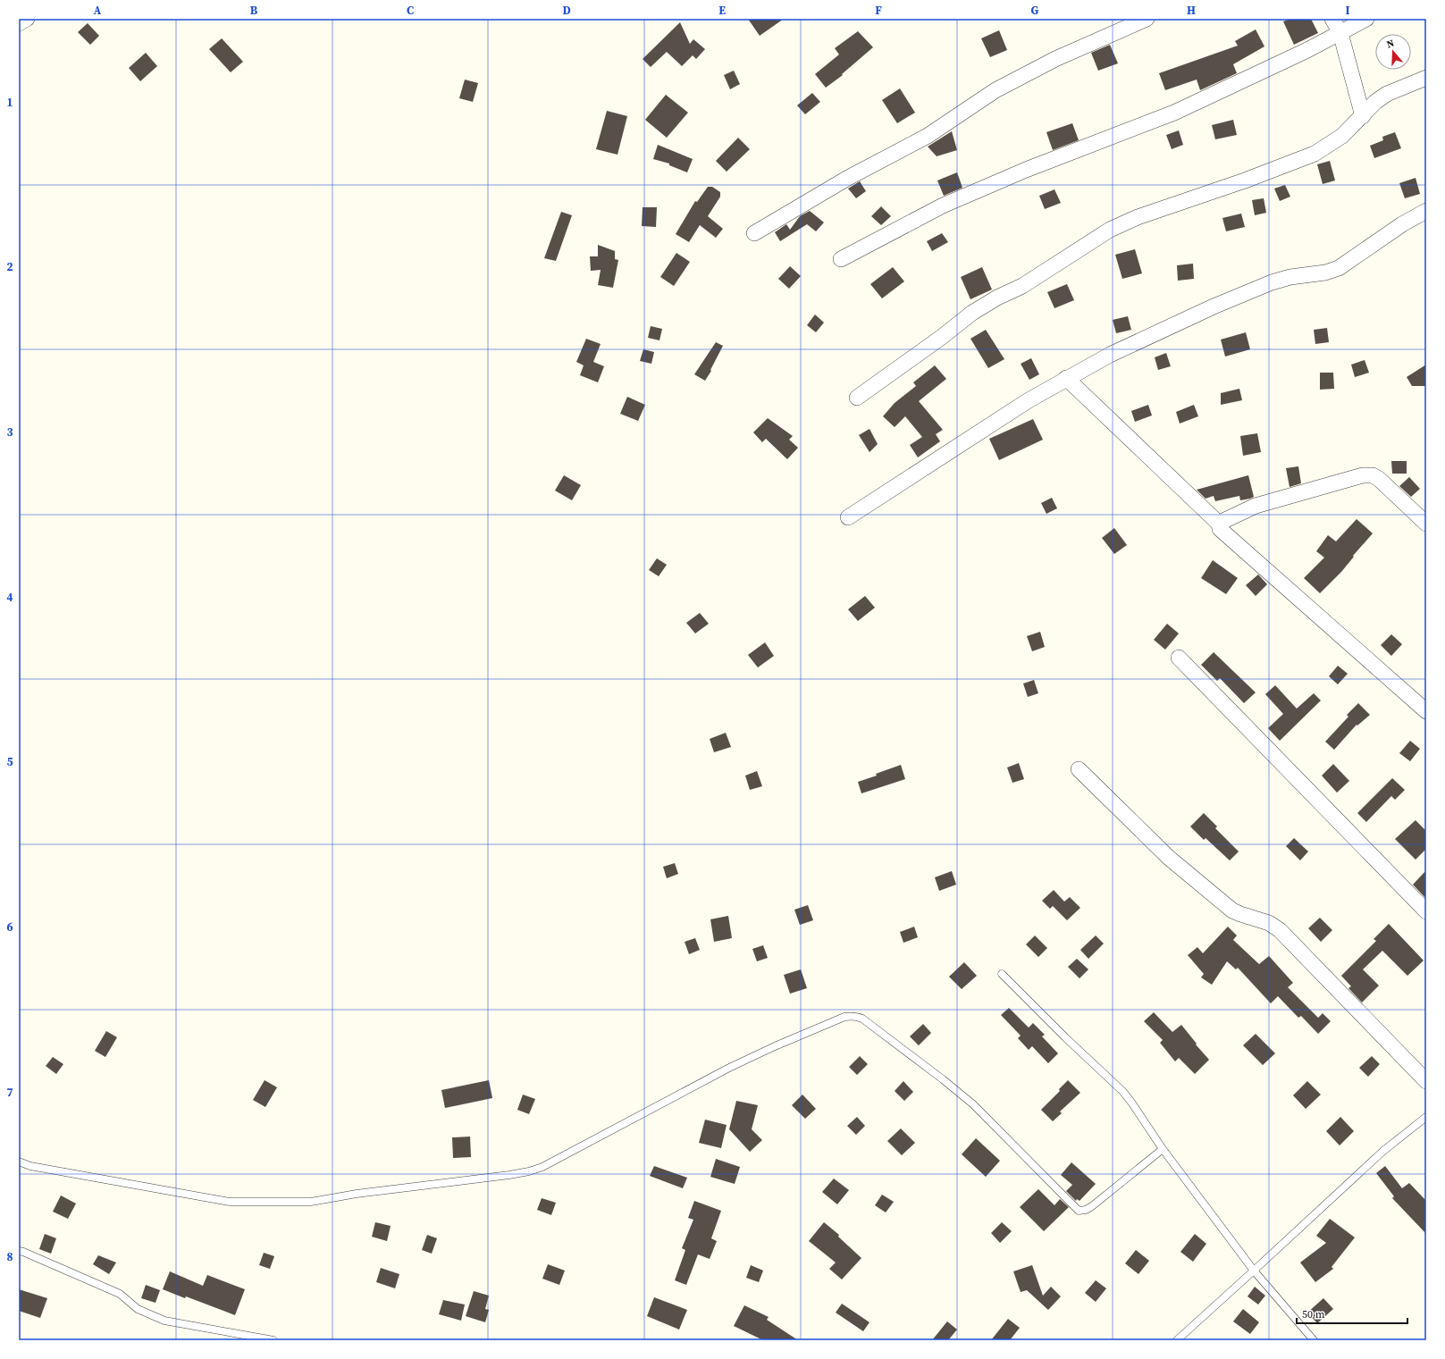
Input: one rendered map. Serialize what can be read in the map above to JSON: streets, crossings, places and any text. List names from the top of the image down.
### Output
{
  "scale_bar": "50 m",
  "north": "top",
  "grid": {
    "columns": [
      "A",
      "B",
      "C",
      "D",
      "E",
      "F",
      "G",
      "H",
      "I"
    ],
    "rows": [
      "1",
      "2",
      "3",
      "4",
      "5",
      "6",
      "7",
      "8"
    ]
  }
}
